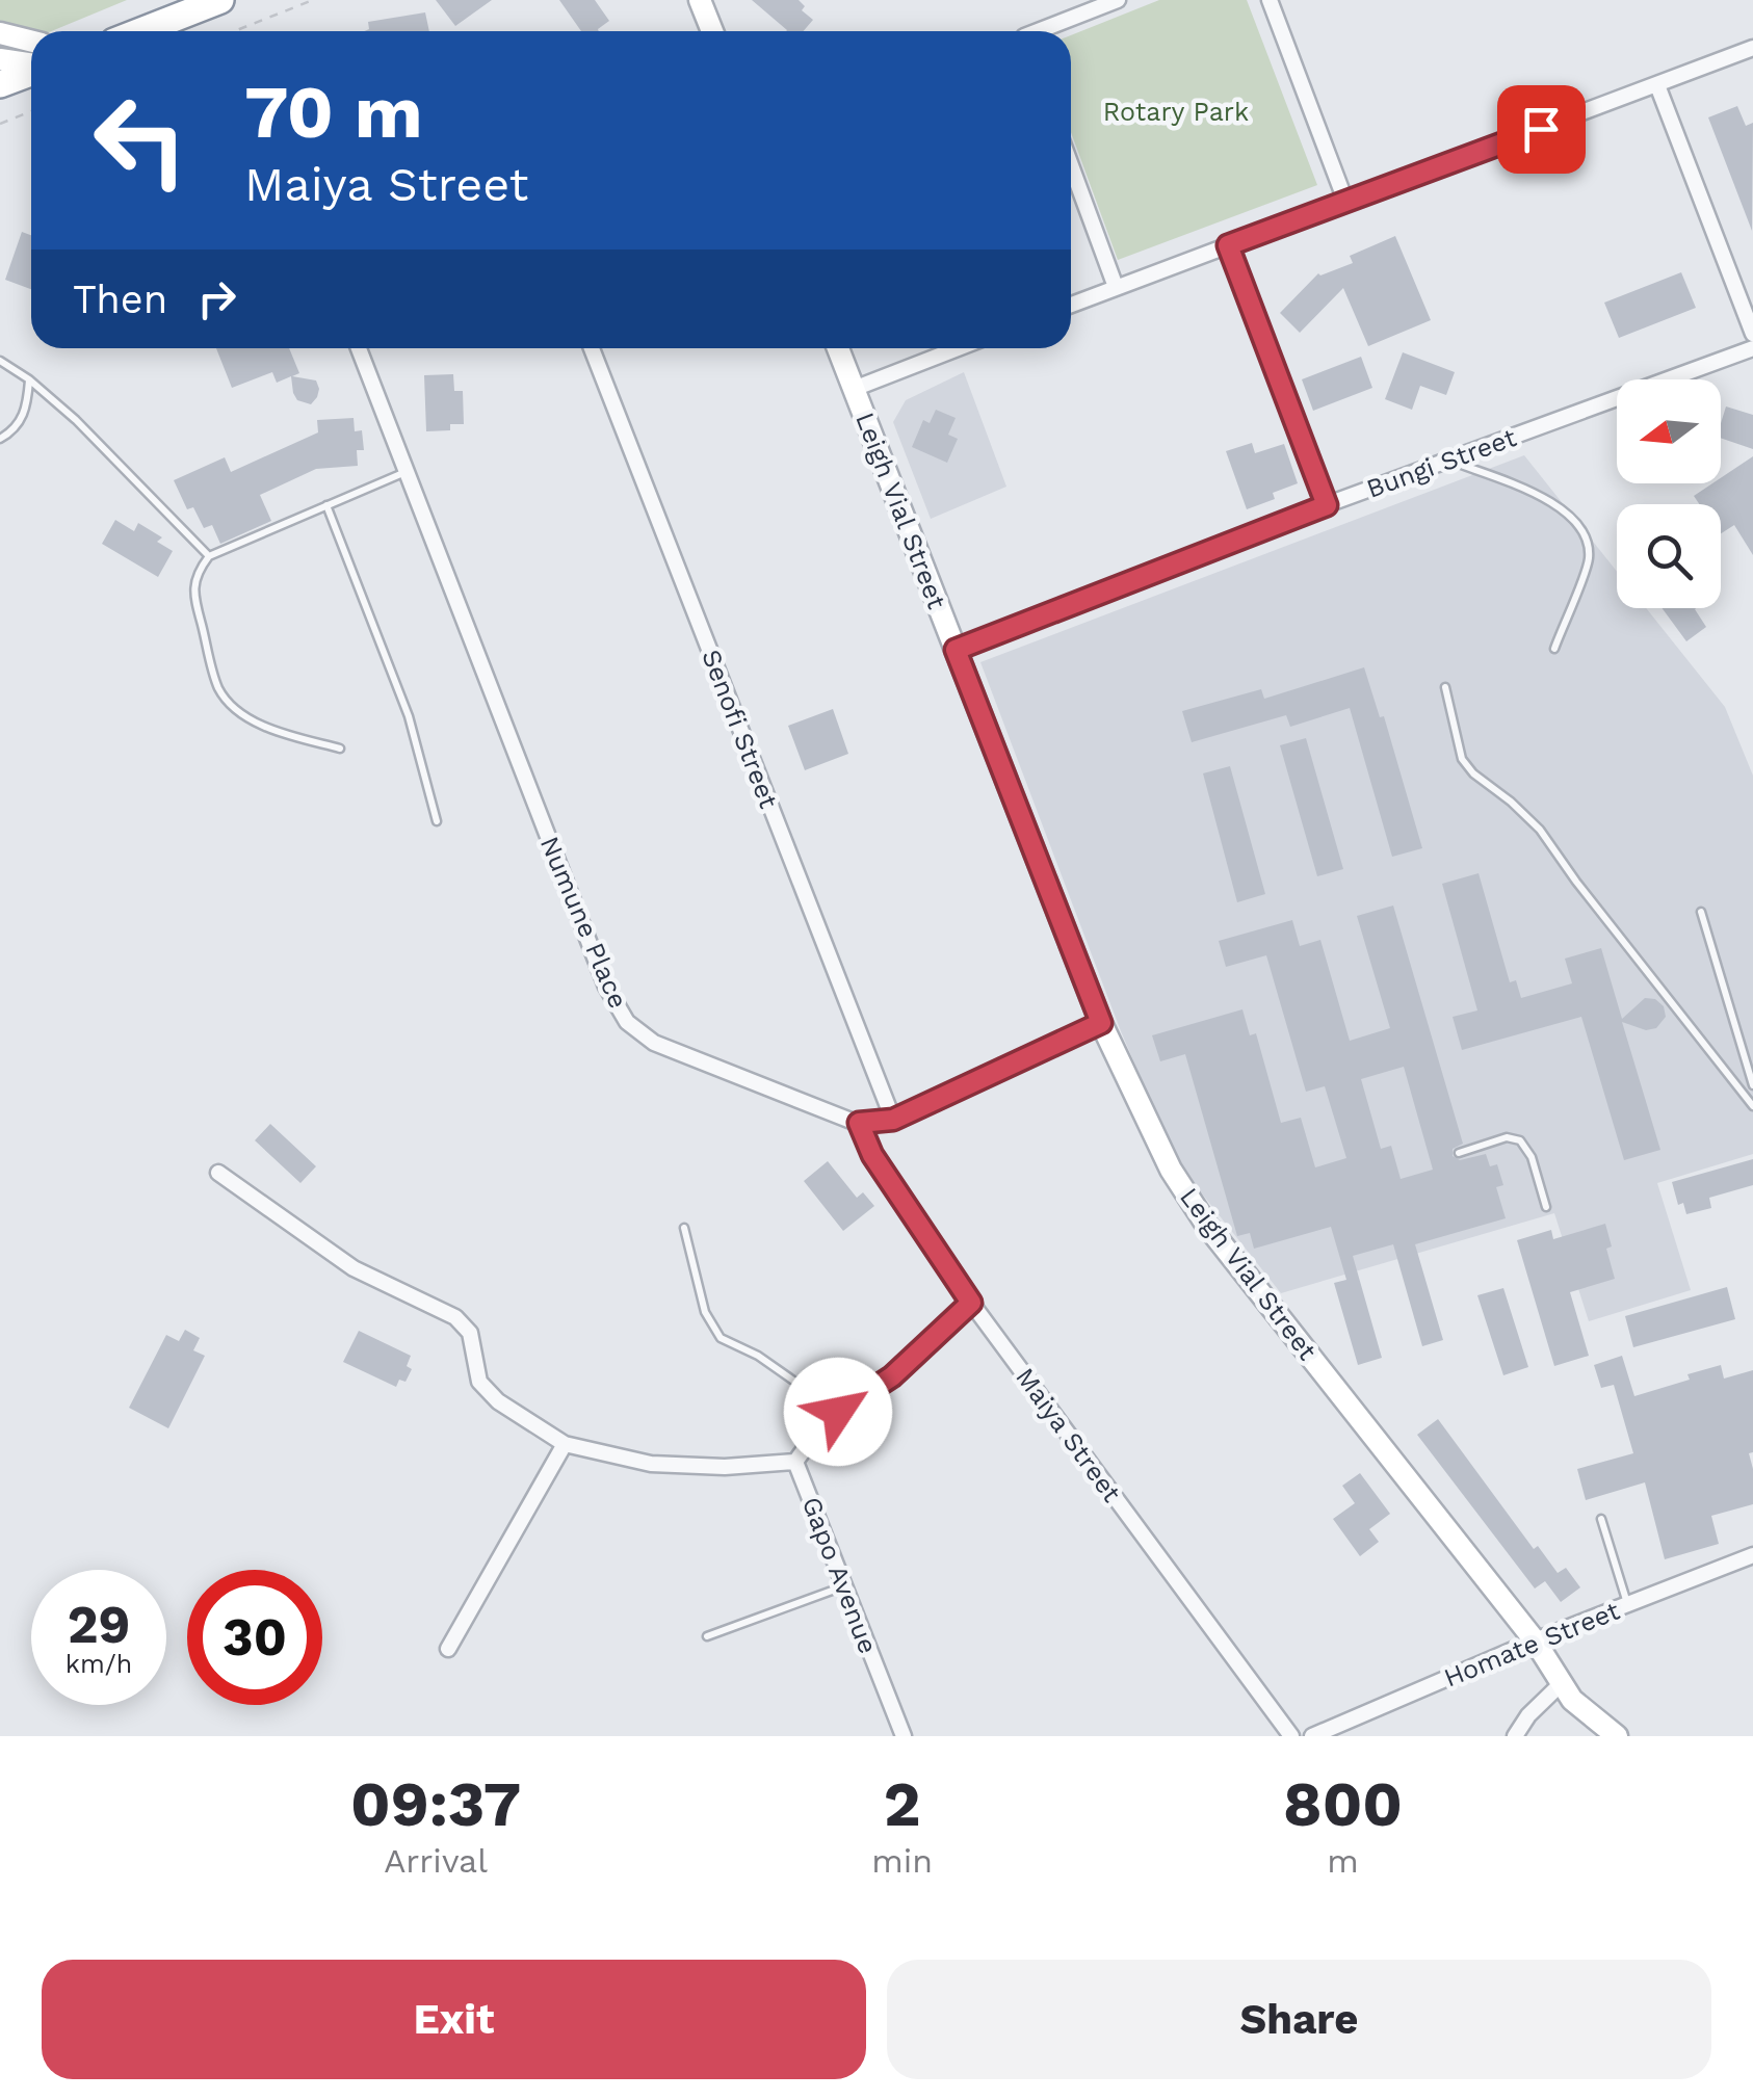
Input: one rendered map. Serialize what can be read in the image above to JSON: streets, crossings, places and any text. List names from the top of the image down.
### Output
{
  "streets": {
    "street": [
      "Bungi Street",
      "Leigh Vial Street",
      "Senofi Street",
      "Numune Place",
      "Maiya Street",
      "Gapo Avenue",
      "Homate Street"
    ]
  },
  "crossings": [
    ["Bungi Street", "Leigh Vial Street"],
    ["Leigh Vial Street", "Numune Place"],
    ["Leigh Vial Street", "Homate Street"],
    ["Senofi Street", "Numune Place"],
    ["Numune Place", "Maiya Street"],
    ["Maiya Street", "Gapo Avenue"]
  ],
  "parks": ["Rotary Park"],
  "north": "left",
  "page": {
    "turn": ["70 m", "Maiya Street"],
    "then": "Then",
    "speed": "29 km/h",
    "limit": "30",
    "eta": [
      "09:37",
      "Arrival",
      "2",
      "min",
      "800",
      "m"
    ],
    "buttons": ["Exit", "Share"]
  }
}
